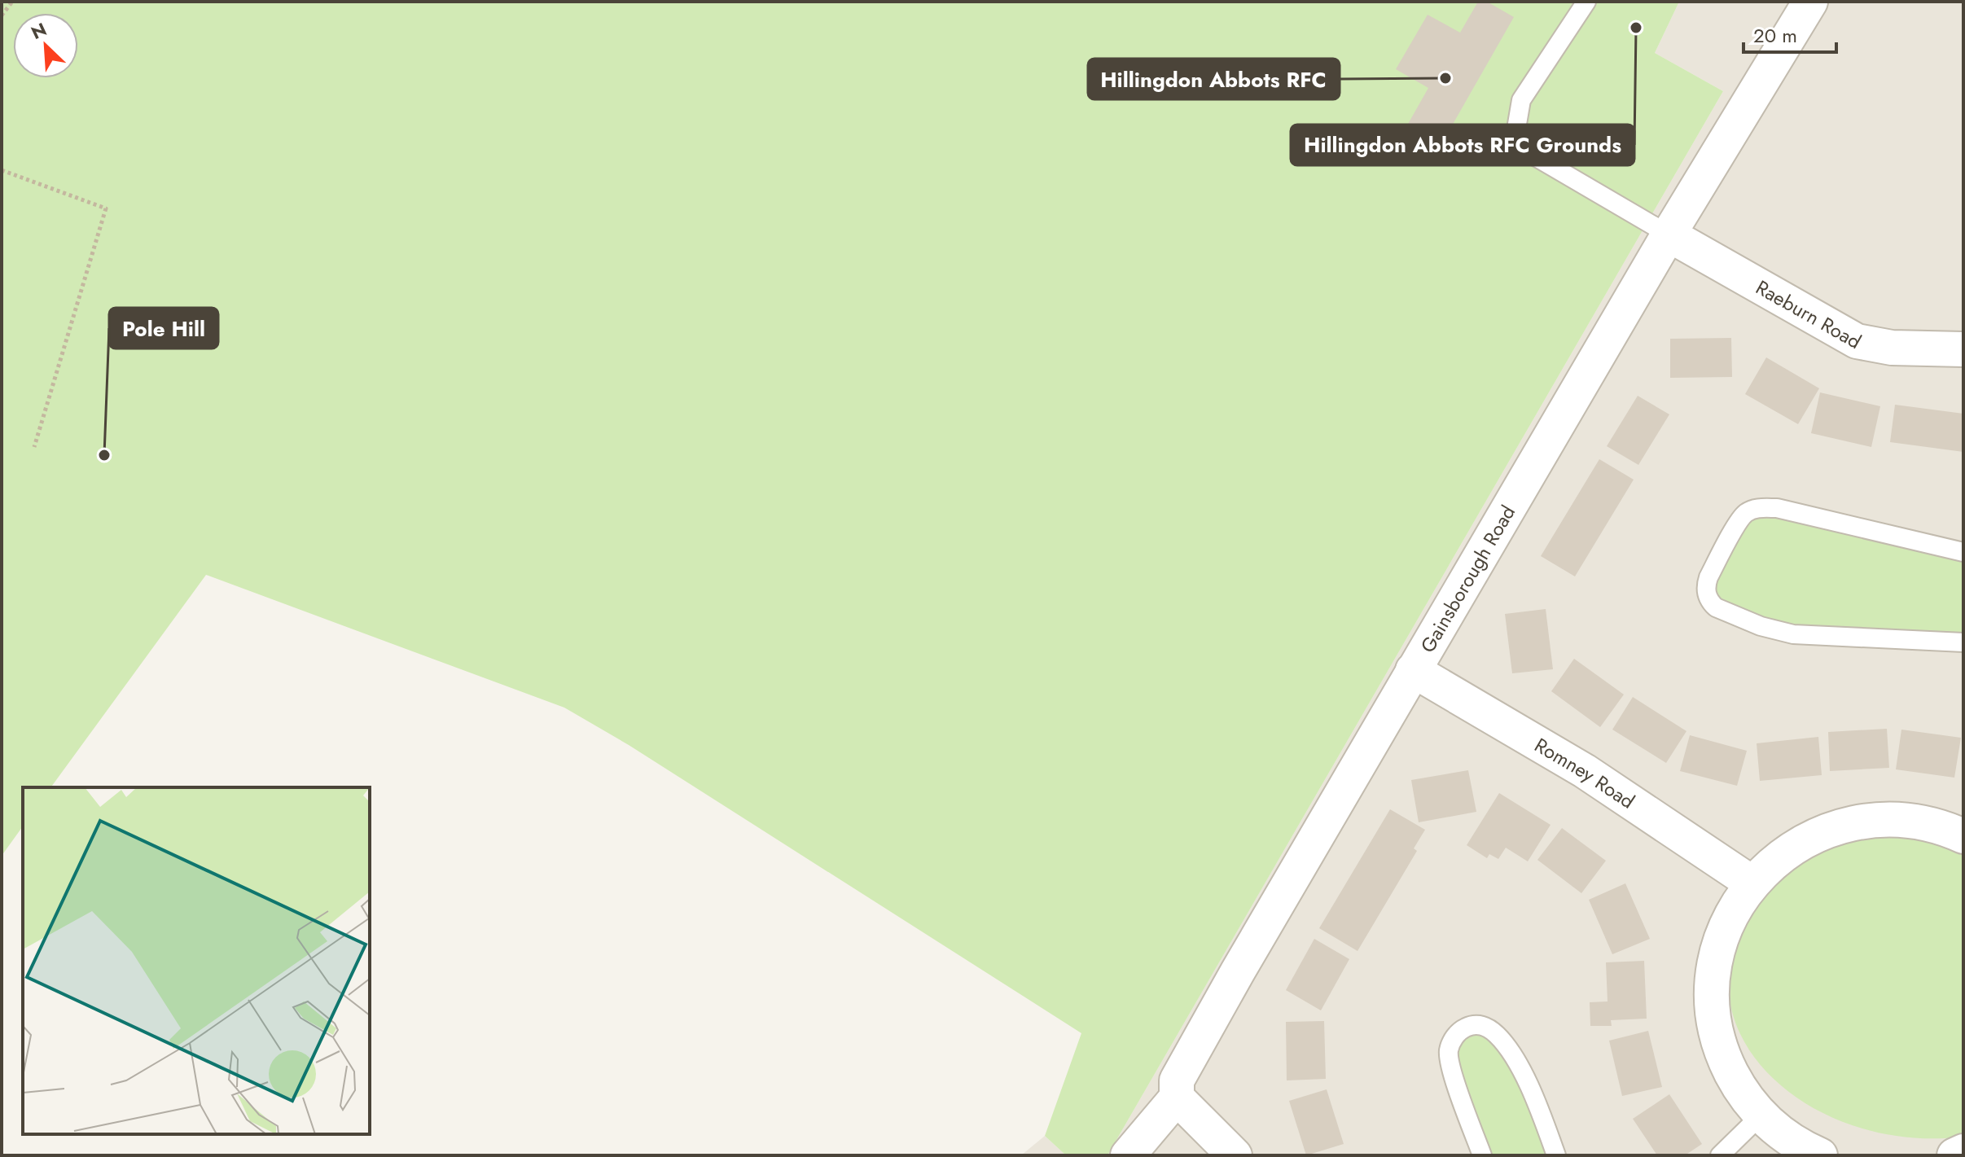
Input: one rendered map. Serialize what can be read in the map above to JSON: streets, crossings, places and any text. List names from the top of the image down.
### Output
{
  "streets": {
    "street": ["Raeburn Road", "Gainsborough Road", "Romney Road"]
  },
  "crossings": [
    ["Raeburn Road", "Gainsborough Road"],
    ["Gainsborough Road", "Romney Road"]
  ],
  "places": ["Hillingdon Abbots RFC Grounds", "Hillingdon Abbots RFC", "Pole Hill"],
  "scale_bar": "20 m",
  "north": "top left"
}
